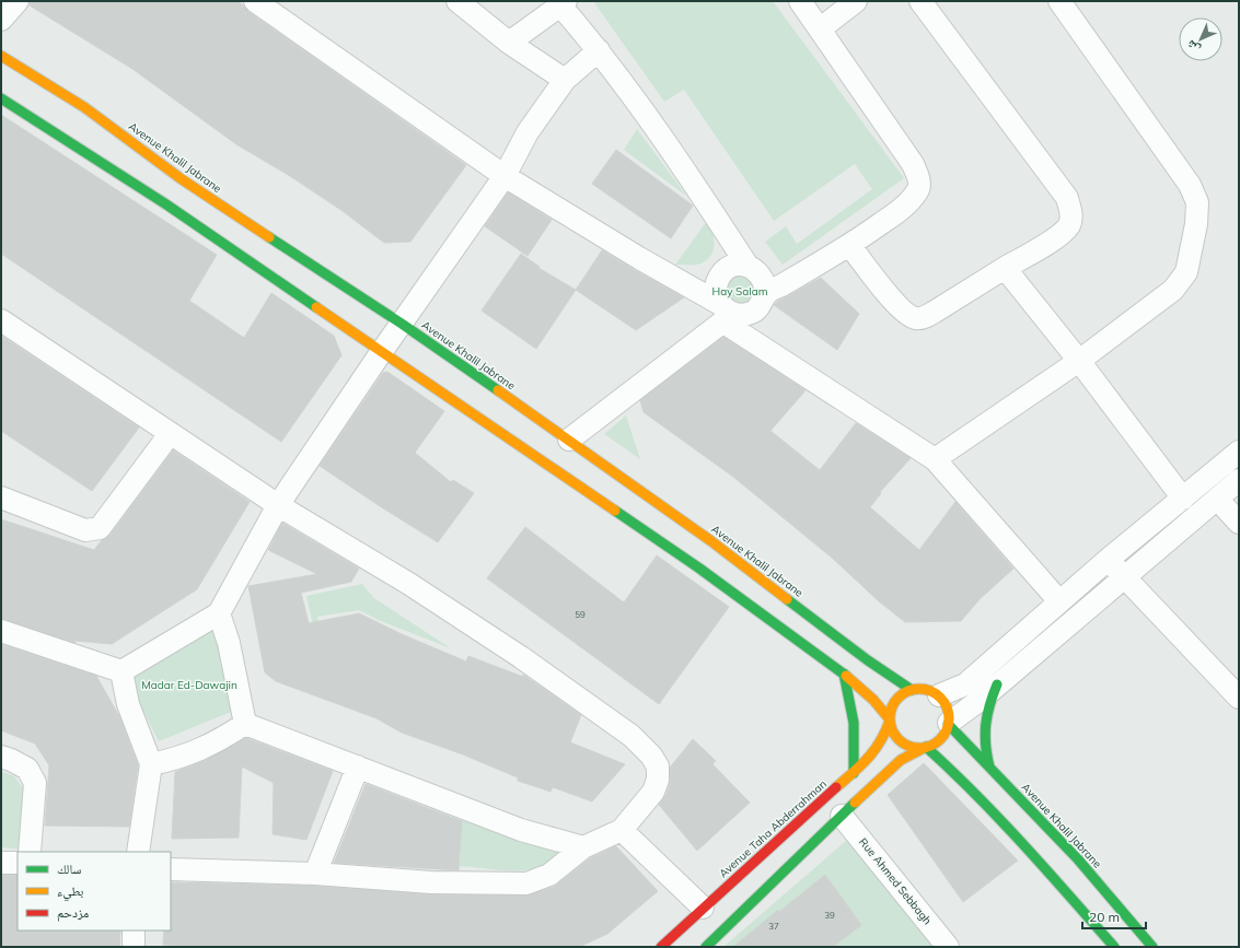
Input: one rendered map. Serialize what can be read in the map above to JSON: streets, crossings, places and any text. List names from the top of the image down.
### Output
{
  "streets": {
    "main road": ["Avenue Khalil Jabrane", "Avenue Taha Abderrahman"],
    "street": ["Rue Ahmed Sebbagh"]
  },
  "crossings": [
    ["Avenue Khalil Jabrane", "Avenue Taha Abderrahman"]
  ],
  "parks": ["Hay Salam", "Madar Ed-Dawajin"],
  "house_numbers": ["59", "39", "37"],
  "legend": ["سالك", "بطيء", "مزدحم"],
  "scale_bar": "20 m",
  "north": "bottom left"
}
